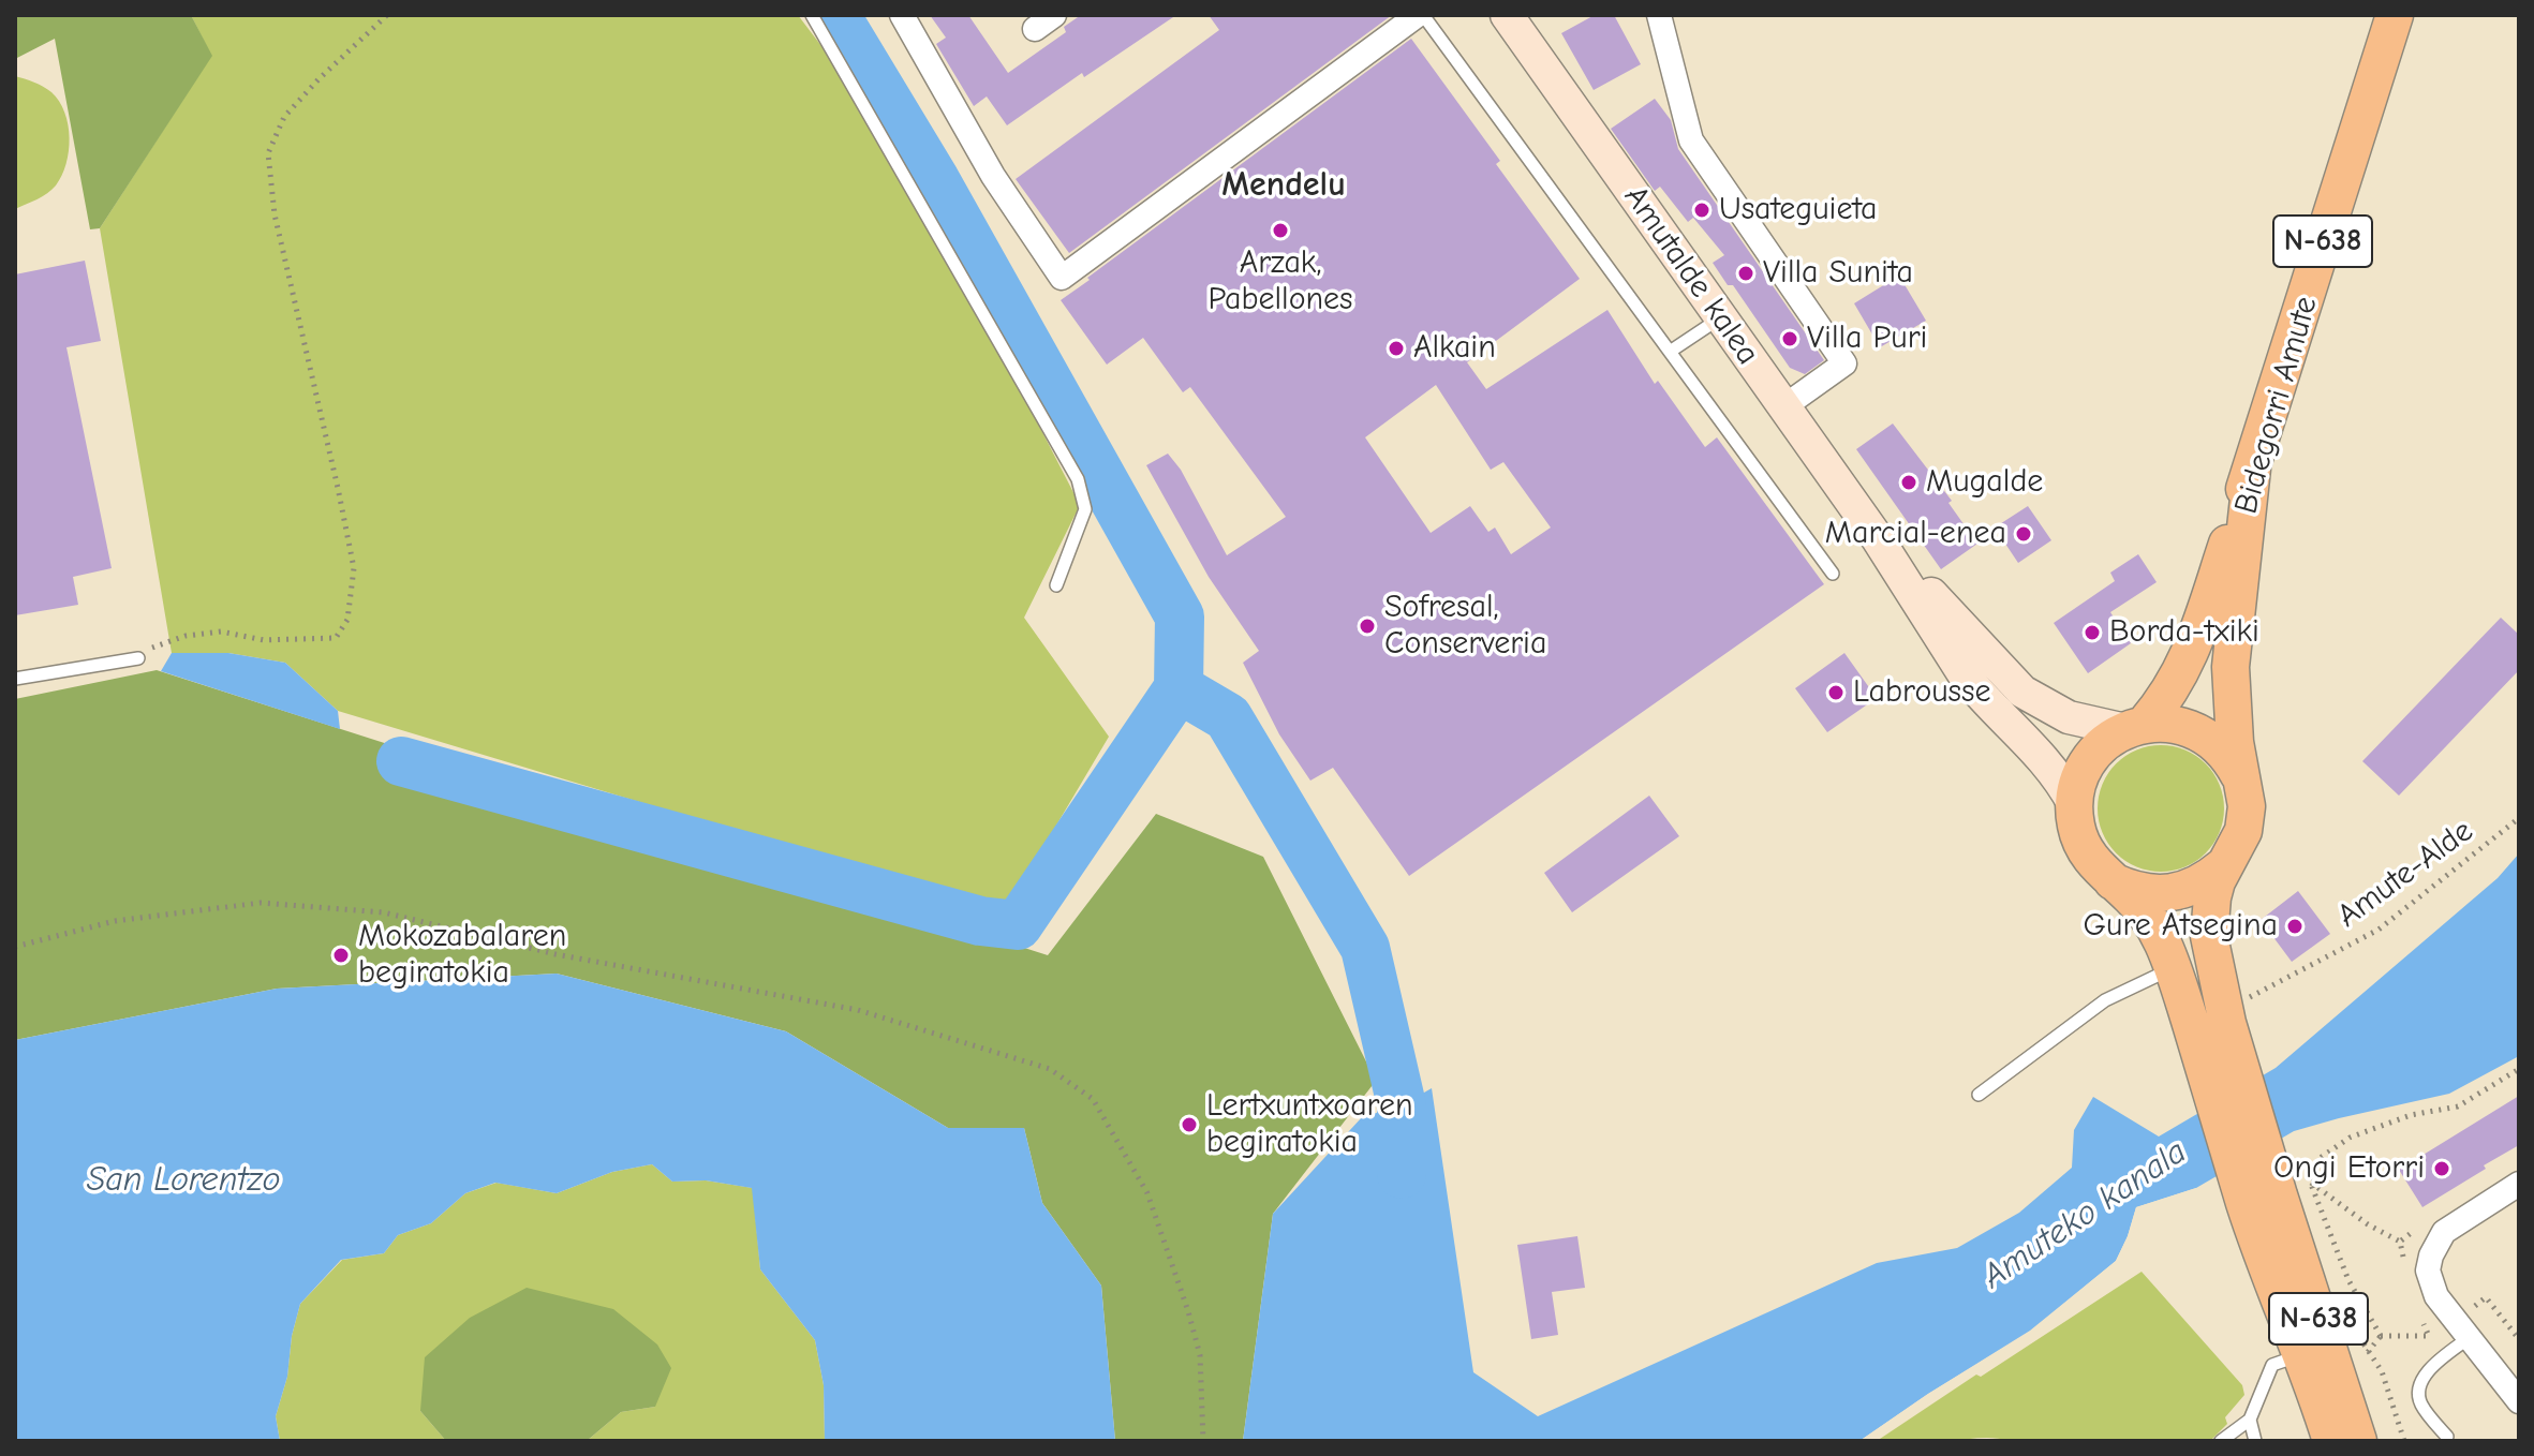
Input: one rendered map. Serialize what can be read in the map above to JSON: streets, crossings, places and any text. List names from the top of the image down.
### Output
{
  "streets": {
    "main road": ["N-638", "Amutalde kalea"],
    "path": ["Amute-Alde"]
  },
  "crossings": [
    ["N-638", "Amutalde kalea"],
    ["N-638", "Amute-Alde"]
  ],
  "districts": ["Mendelu"],
  "water": ["San Lorentzo", "Amuteko kanala"],
  "places": [
    "Usateguieta",
    "Arzak, Pabellones",
    "Villa Sunita",
    "Villa Puri",
    "Alkain",
    "Mugalde",
    "Marcial-enea",
    "Sofresal, Conserveria",
    "Borda-txiki",
    "Labrousse",
    "Gure Atsegina",
    "Mokozabalaren begiratokia",
    "Lertxuntxoaren begiratokia",
    "Ongi Etorri"
  ]
}
